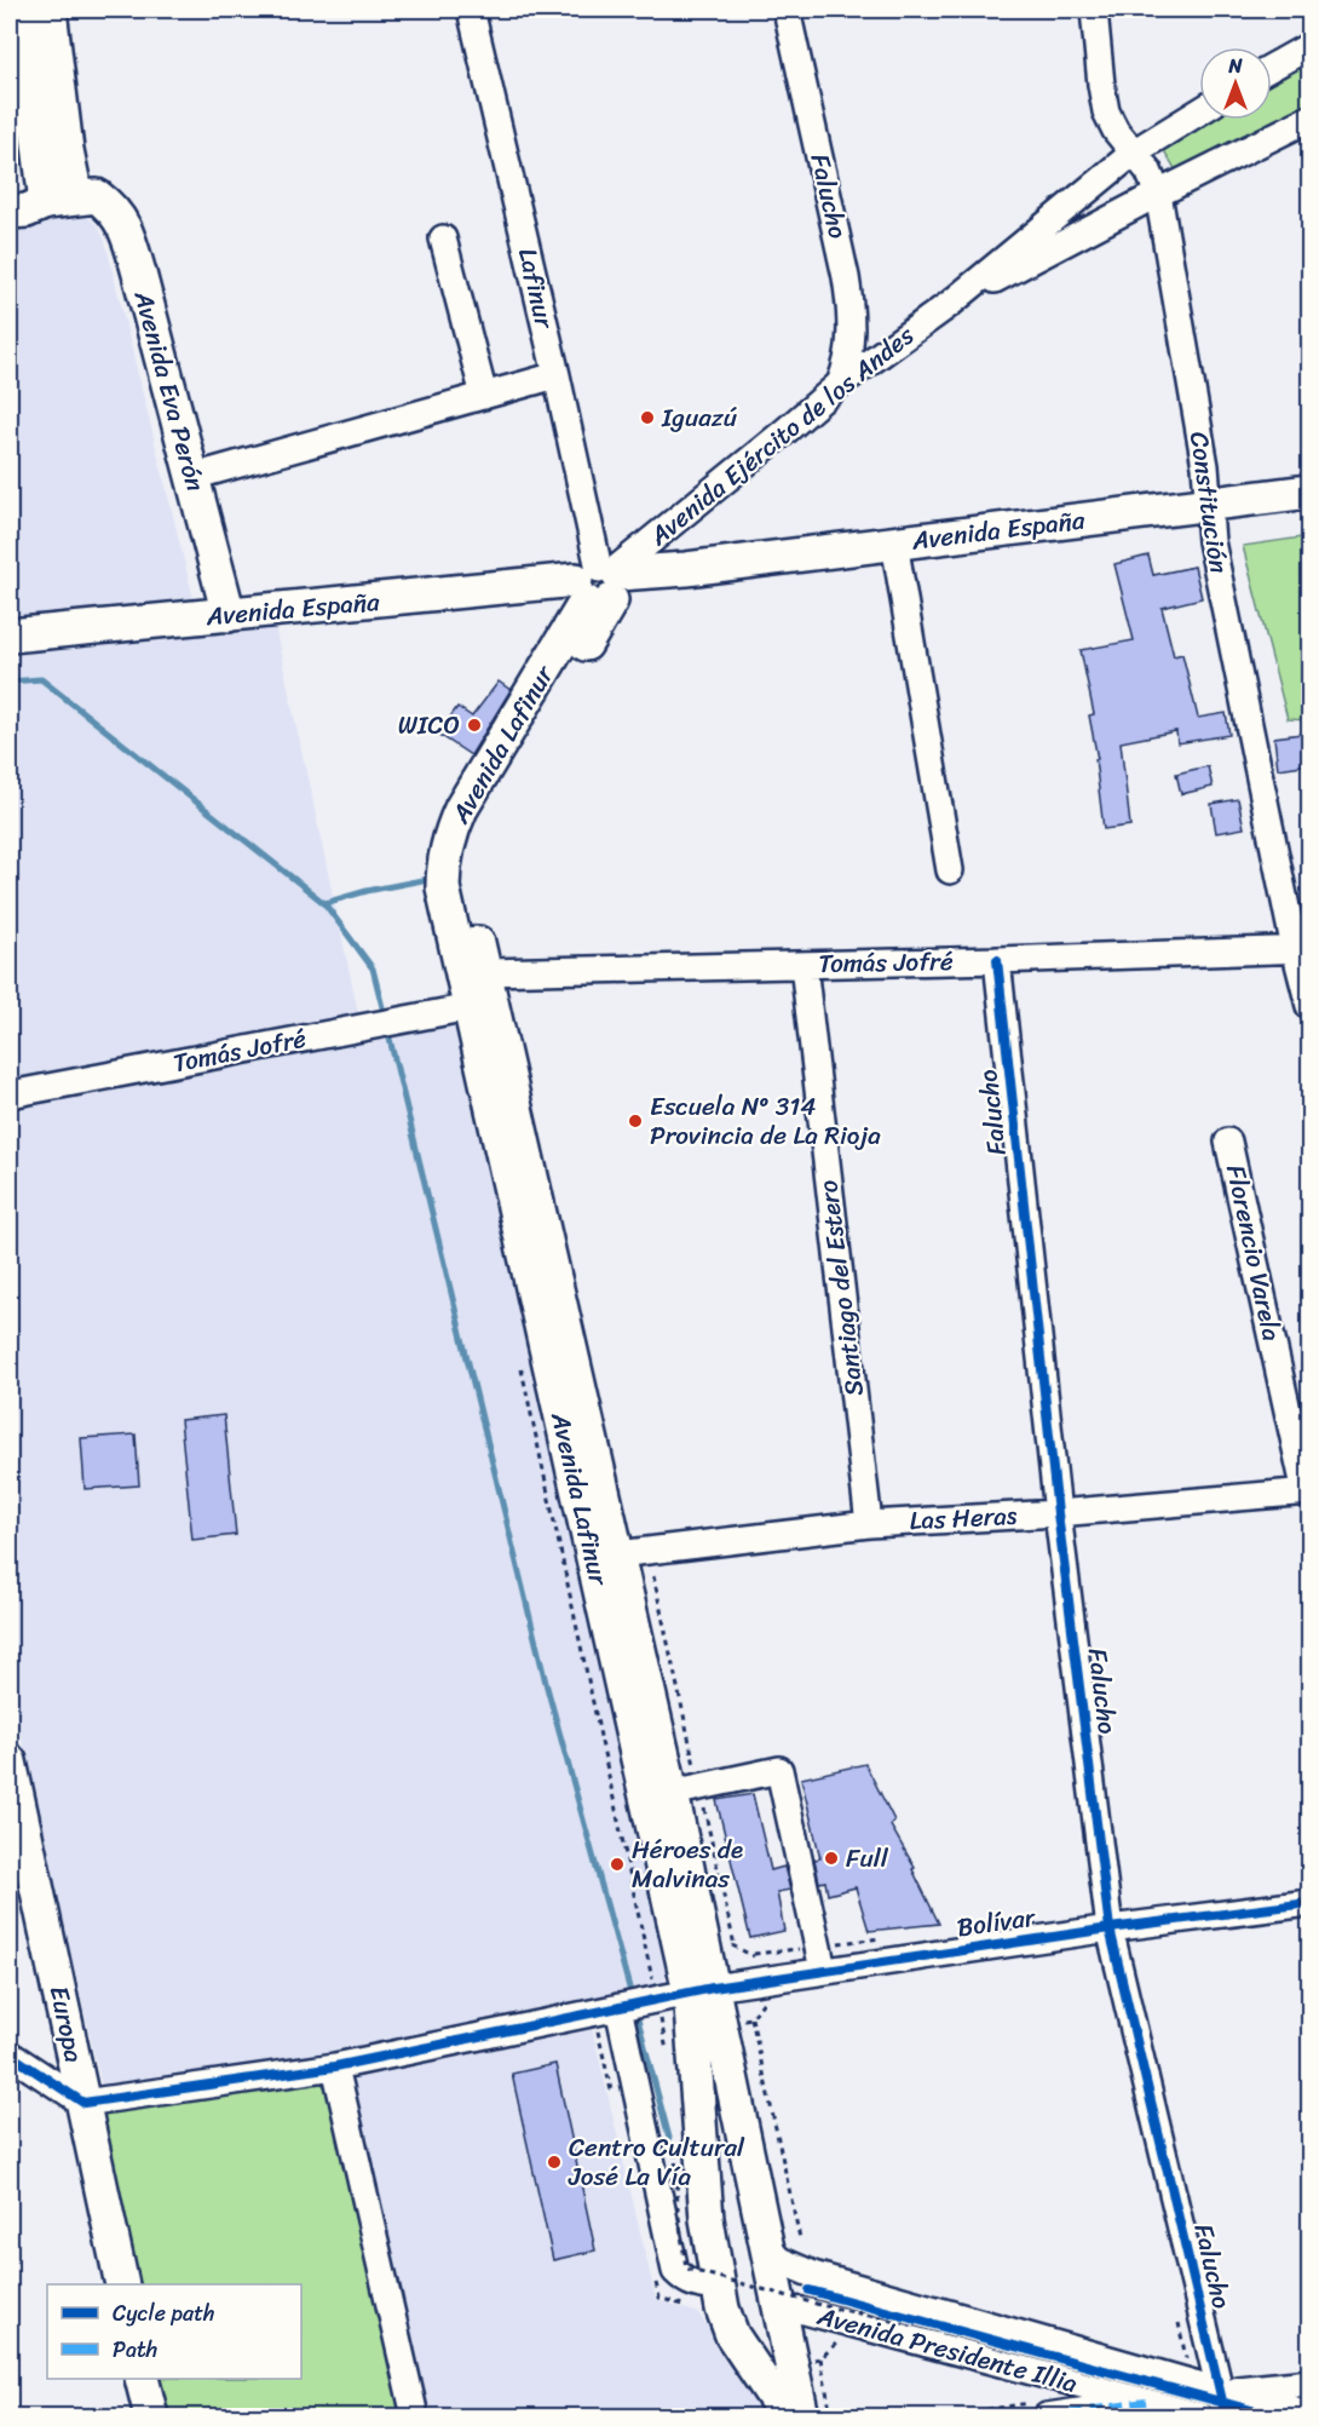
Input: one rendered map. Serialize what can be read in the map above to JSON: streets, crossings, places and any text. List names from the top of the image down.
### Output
{
  "streets": {
    "main road": [
      "Avenida Eva Perón",
      "Avenida España",
      "Avenida Lafinur",
      "Europa"
    ],
    "street": [
      "Falucho",
      "Lafinur",
      "Avenida Ejército de los Andes",
      "Constitución",
      "Tomás Jofré",
      "Florencio Varela",
      "Santiago del Estero",
      "Las Heras",
      "Bolívar",
      "Avenida Presidente Illia"
    ]
  },
  "crossings": [
    ["Falucho", "Avenida Ejército de los Andes"],
    ["Falucho", "Tomás Jofré"],
    ["Falucho", "Las Heras"],
    ["Falucho", "Bolívar"],
    ["Falucho", "Avenida Presidente Illia"],
    ["Lafinur", "Avenida Ejército de los Andes"],
    ["Lafinur", "Avenida España"],
    ["Lafinur", "Avenida Lafinur"],
    ["Avenida Eva Perón", "Avenida España"],
    ["Avenida Ejército de los Andes", "Constitución"],
    ["Avenida Ejército de los Andes", "Avenida España"],
    ["Avenida Ejército de los Andes", "Avenida Lafinur"],
    ["Constitución", "Avenida España"],
    ["Constitución", "Tomás Jofré"],
    ["Avenida España", "Avenida Lafinur"],
    ["Avenida Lafinur", "Tomás Jofré"],
    ["Avenida Lafinur", "Las Heras"],
    ["Avenida Lafinur", "Bolívar"],
    ["Avenida Lafinur", "Avenida Presidente Illia"],
    ["Tomás Jofré", "Santiago del Estero"],
    ["Florencio Varela", "Las Heras"],
    ["Santiago del Estero", "Las Heras"],
    ["Bolívar", "Europa"]
  ],
  "places": [
    "Iguazú",
    "WICO",
    "Escuela Nº 314 Provincia de La Rioja",
    "Full",
    "Héroes de Malvinas",
    "Centro Cultural José La Vía"
  ],
  "legend": ["Cycle path", "Path"],
  "north": "top"
}
